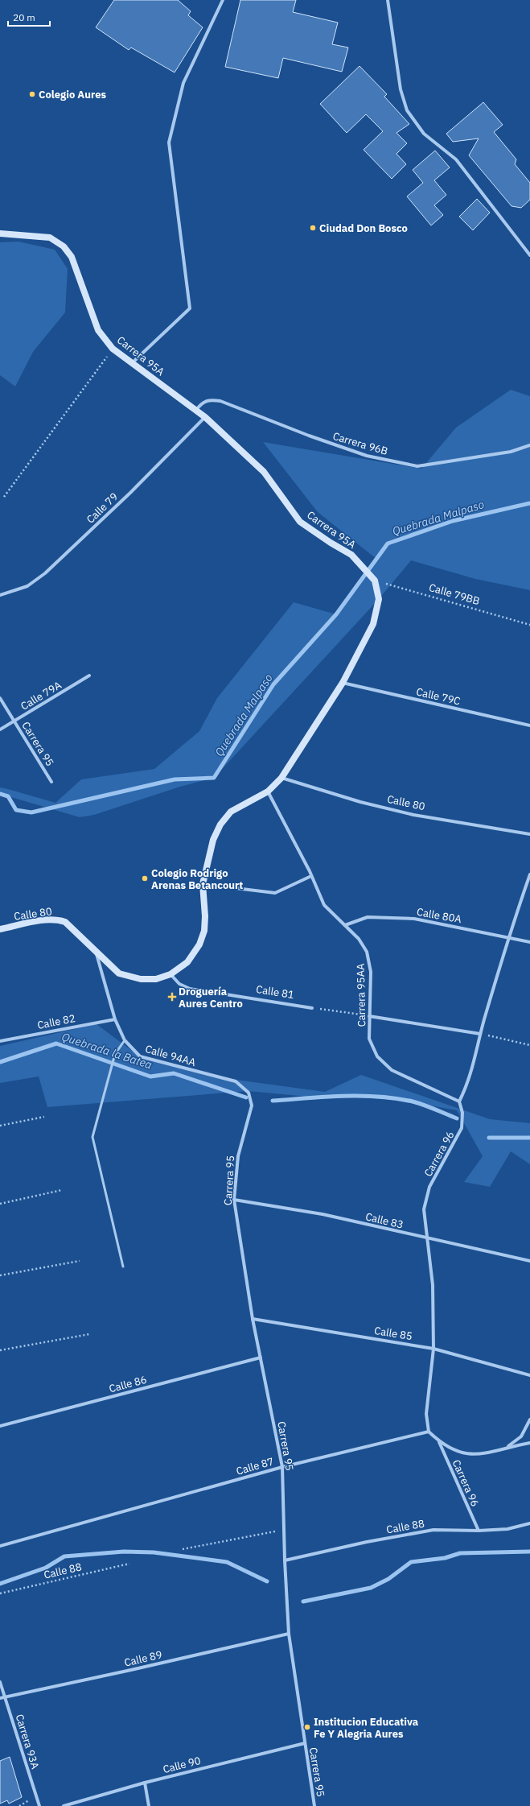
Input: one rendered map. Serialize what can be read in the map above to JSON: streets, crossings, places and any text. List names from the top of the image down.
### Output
{
  "streets": {
    "street": [
      "Carrera 95A",
      "Carrera 96B",
      "Calle 79",
      "Calle 79A",
      "Calle 79C",
      "Carrera 95",
      "Calle 80",
      "Calle 80A",
      "Calle 81",
      "Carrera 95AA",
      "Calle 82",
      "Calle 94AA",
      "Carrera 96",
      "Calle 83",
      "Calle 85",
      "Calle 86",
      "Calle 87",
      "Calle 88",
      "Calle 89",
      "Carrera 93A",
      "Calle 90"
    ],
    "path": ["Calle 79BB"]
  },
  "crossings": [
    ["Carrera 95A", "Carrera 96B"],
    ["Carrera 95A", "Calle 79"],
    ["Carrera 95A", "Calle 79BB"],
    ["Calle 79A", "Carrera 95"],
    ["Carrera 95", "Calle 94AA"],
    ["Carrera 95", "Calle 83"],
    ["Carrera 95", "Calle 85"],
    ["Carrera 95", "Calle 86"],
    ["Carrera 95", "Calle 87"],
    ["Carrera 95", "Calle 88"],
    ["Carrera 95", "Calle 89"],
    ["Carrera 95", "Calle 90"],
    ["Calle 80", "Calle 94AA"],
    ["Calle 80A", "Carrera 95AA"],
    ["Carrera 95AA", "Carrera 96"],
    ["Calle 82", "Calle 94AA"],
    ["Carrera 96", "Calle 83"],
    ["Carrera 96", "Calle 85"],
    ["Carrera 96", "Calle 87"],
    ["Carrera 96", "Calle 88"],
    ["Calle 89", "Carrera 93A"]
  ],
  "water": ["Quebrada Malpaso", "Quebrada la Batea"],
  "places": {
    "other": [
      "Colegio Aures",
      "Ciudad Don Bosco",
      "Colegio Rodrigo Arenas Betancourt",
      "Institucion Educativa Fe Y Alegria Aures"
    ],
    "health": ["Droguería Aures Centro"]
  },
  "scale_bar": "20 m"
}
